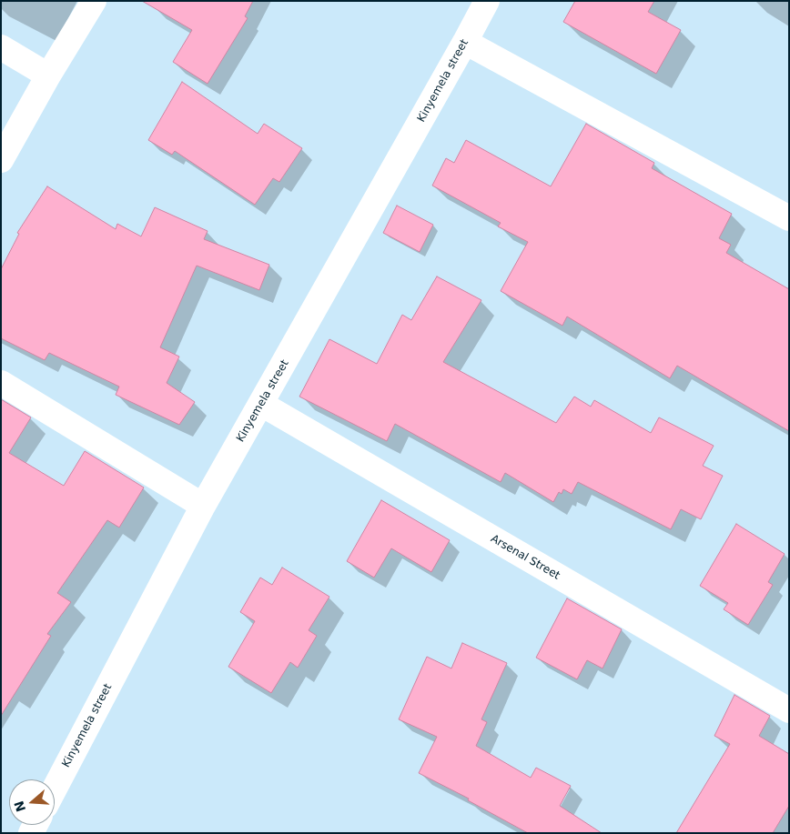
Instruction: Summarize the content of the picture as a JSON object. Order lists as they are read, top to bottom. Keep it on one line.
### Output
{"streets":{"street":["Kinyemela street","Arsenal Street"]},"crossings":[["Kinyemela street","Arsenal Street"]],"north":"left"}
